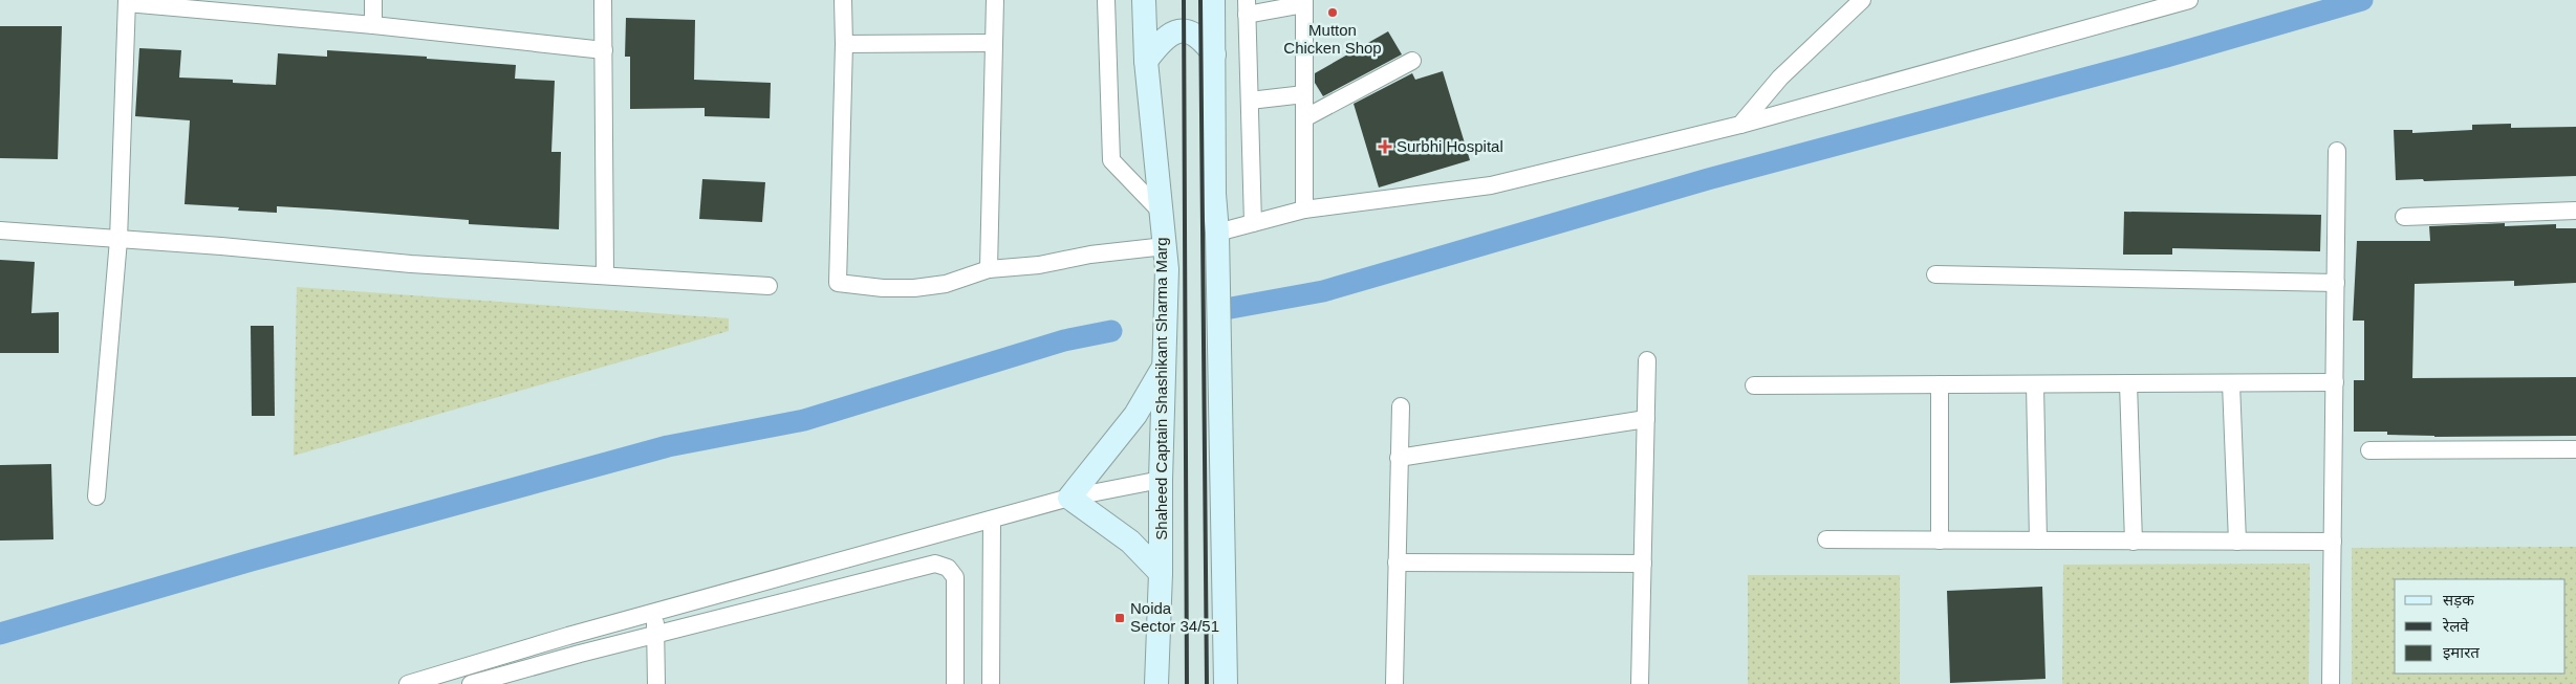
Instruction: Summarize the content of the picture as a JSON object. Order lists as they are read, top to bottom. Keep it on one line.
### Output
{"streets":{"main road":["Shaheed Captain Shashikant Sharma Marg"]},"places":{"other":["Mutton Chicken Shop"],"health":["Surbhi Hospital"],"transit":["Noida Sector 34/51"]},"legend":["सड़क","रेलवे","इमारत"]}
